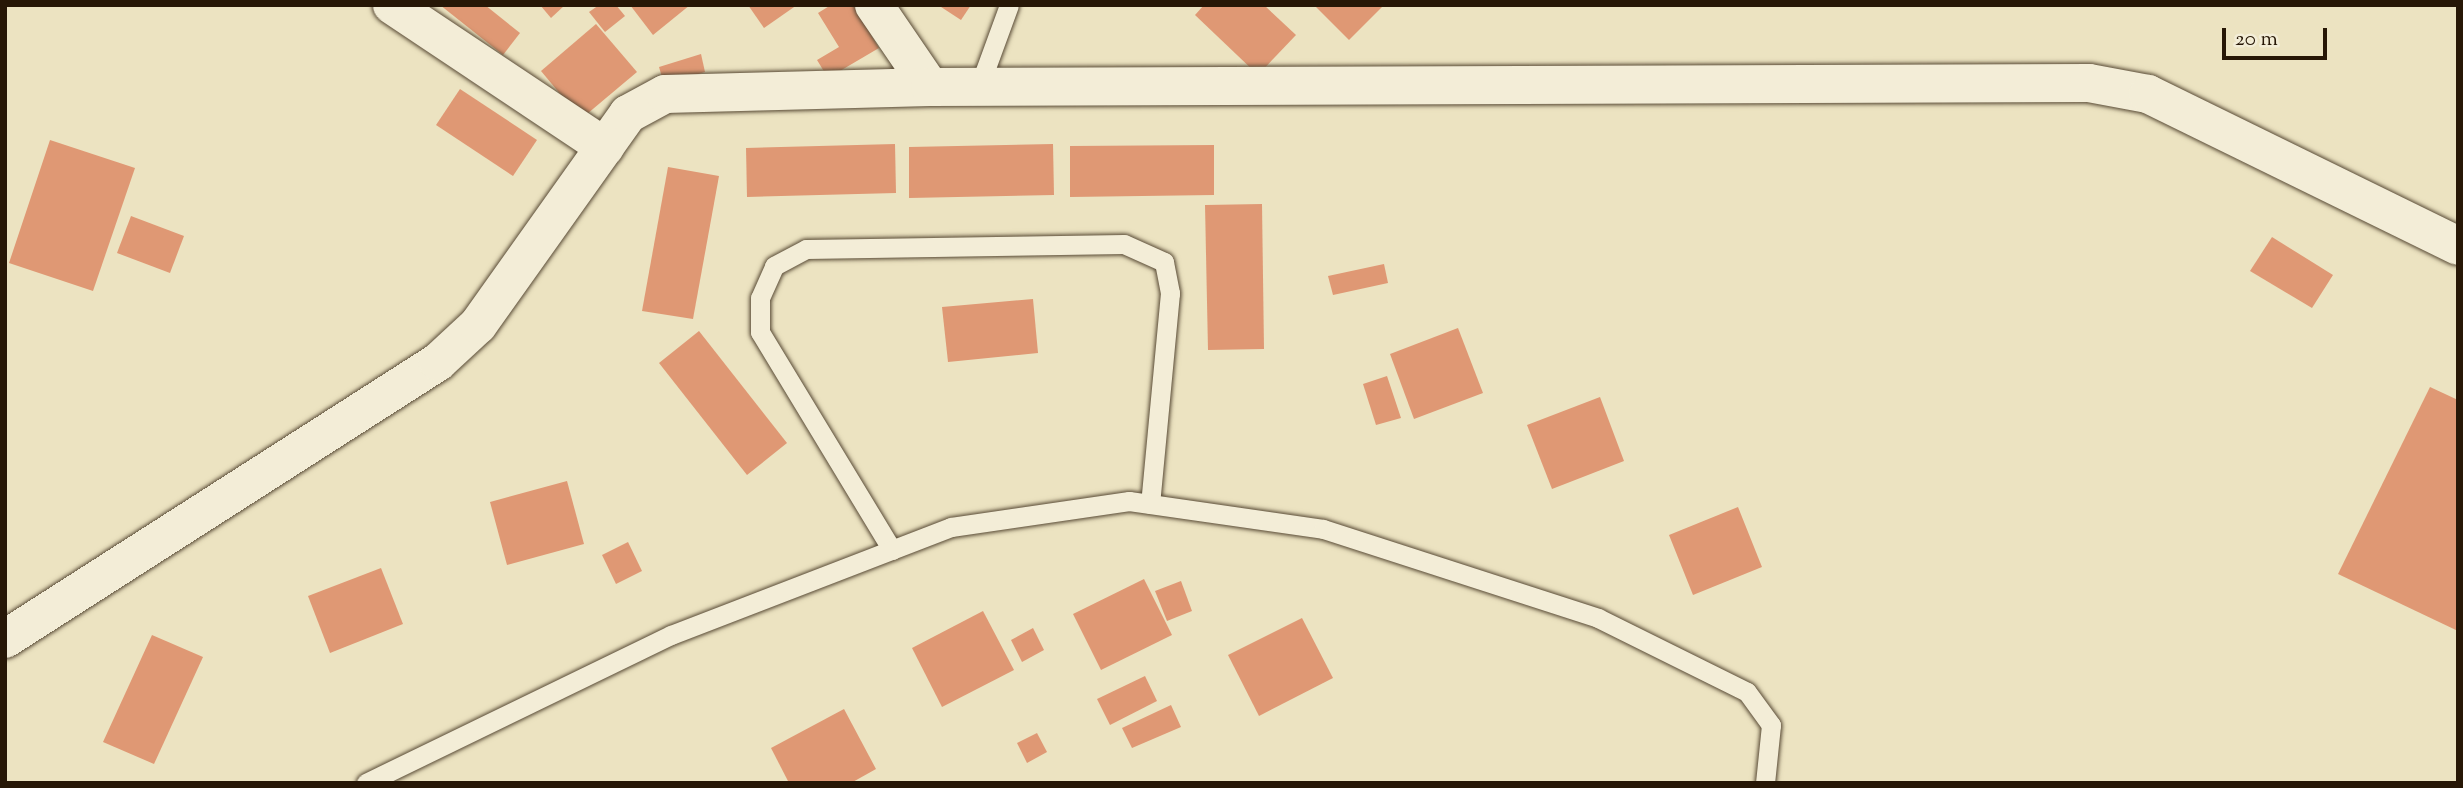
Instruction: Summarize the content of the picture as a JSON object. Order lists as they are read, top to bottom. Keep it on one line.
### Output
{"scale_bar":"20 m"}
